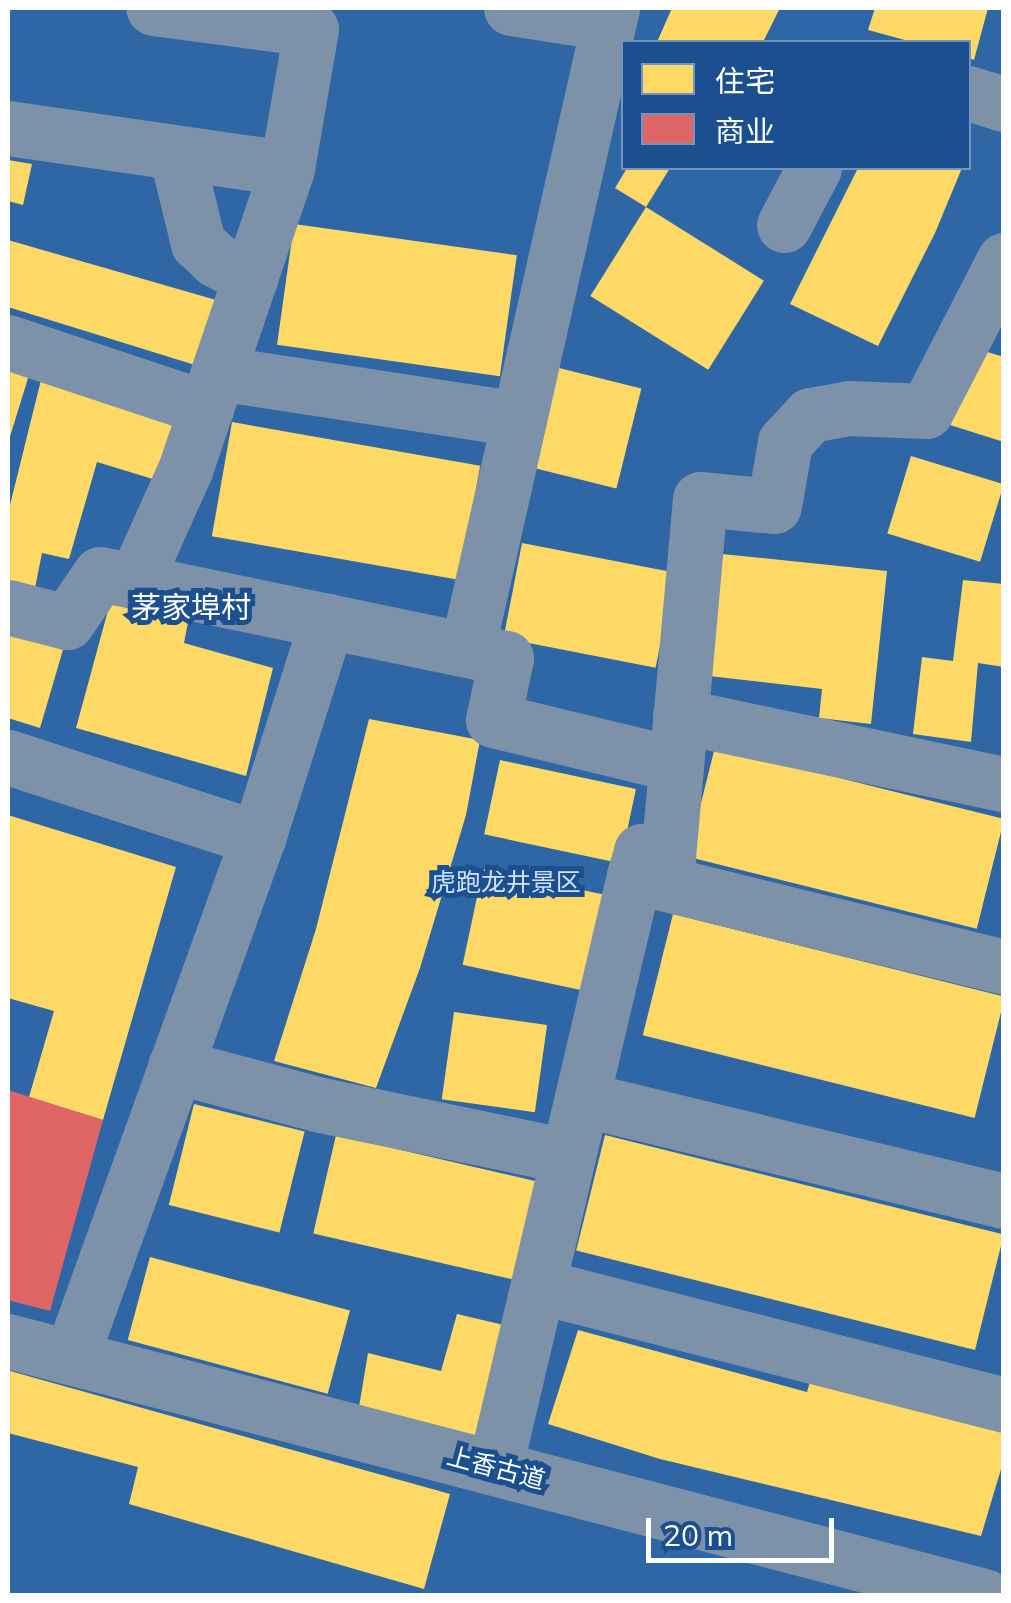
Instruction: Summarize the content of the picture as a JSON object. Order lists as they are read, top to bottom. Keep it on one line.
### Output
{"streets":{"street":["上香古道"]},"districts":["茅家埠村"],"parks":["虎跑龙井景区"],"legend":["住宅","商业"],"scale_bar":"20 m"}
